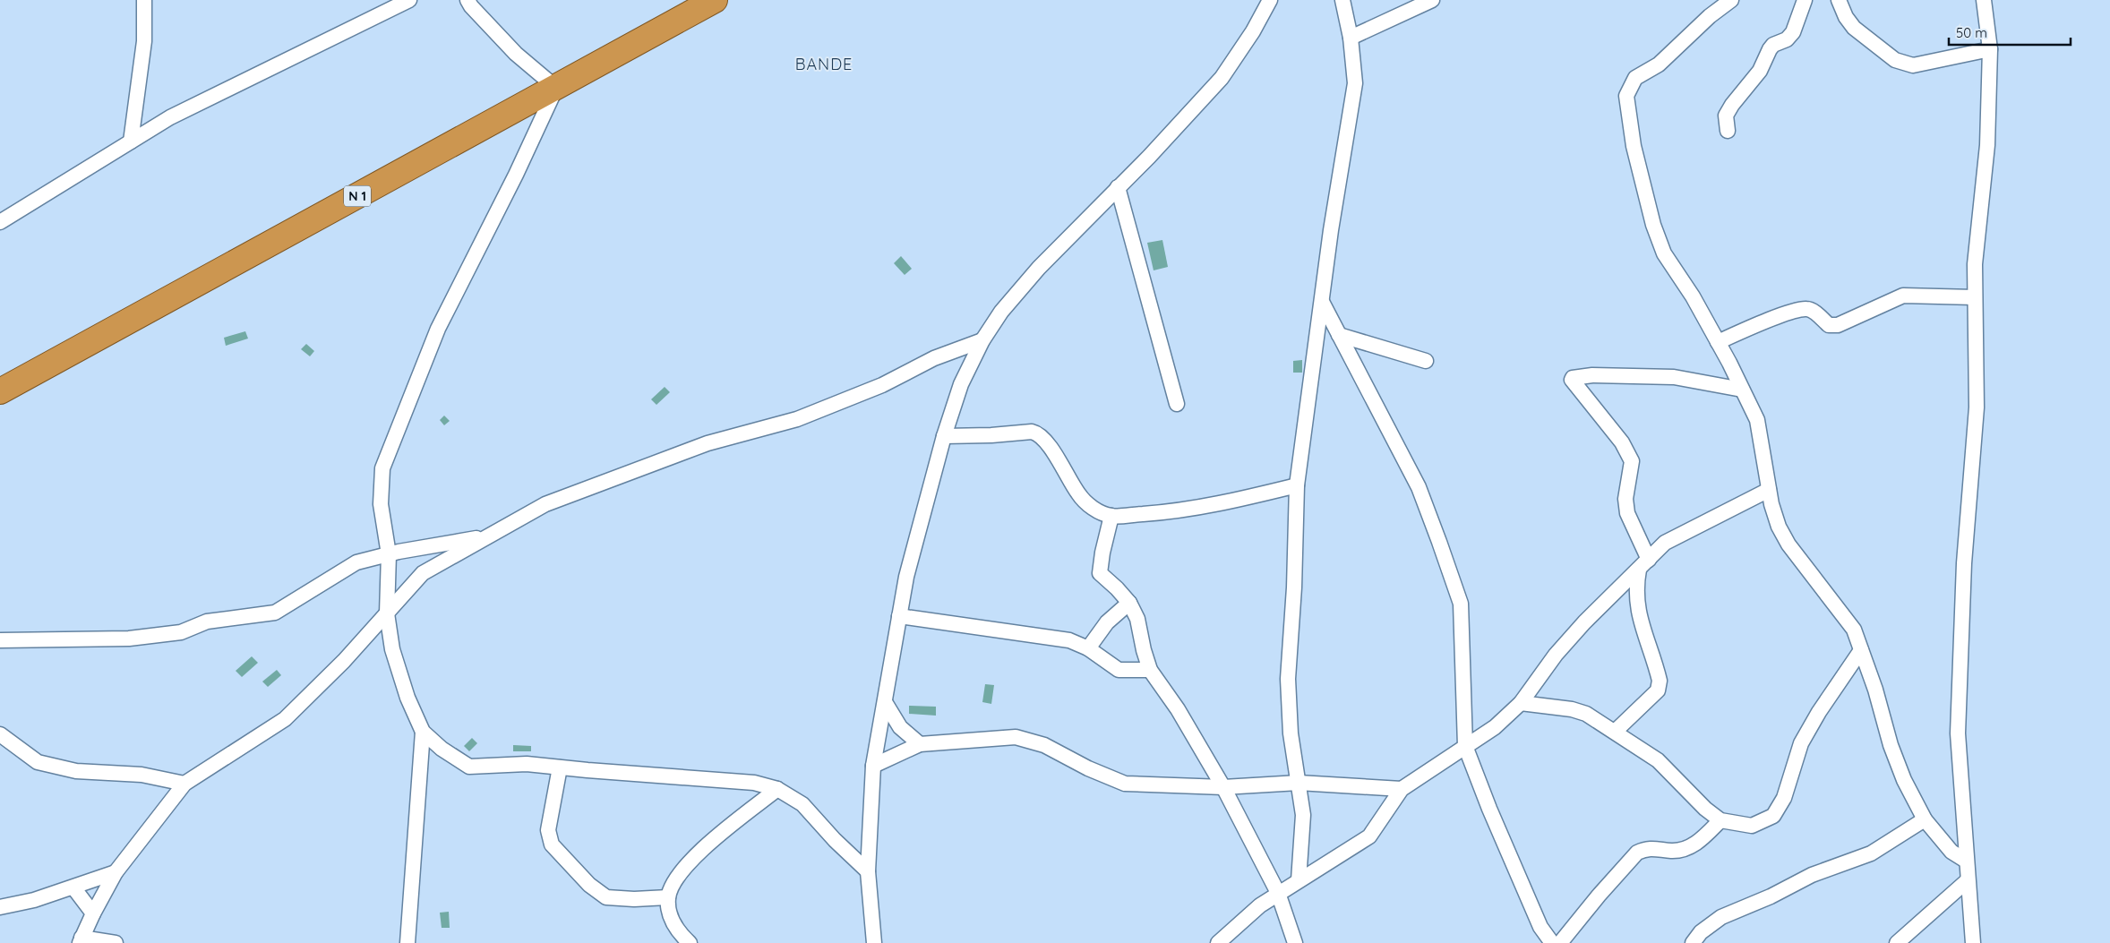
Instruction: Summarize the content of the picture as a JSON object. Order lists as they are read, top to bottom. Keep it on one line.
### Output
{"streets":{"highway":["N 1"]},"districts":["BANDE"],"scale_bar":"50 m"}
